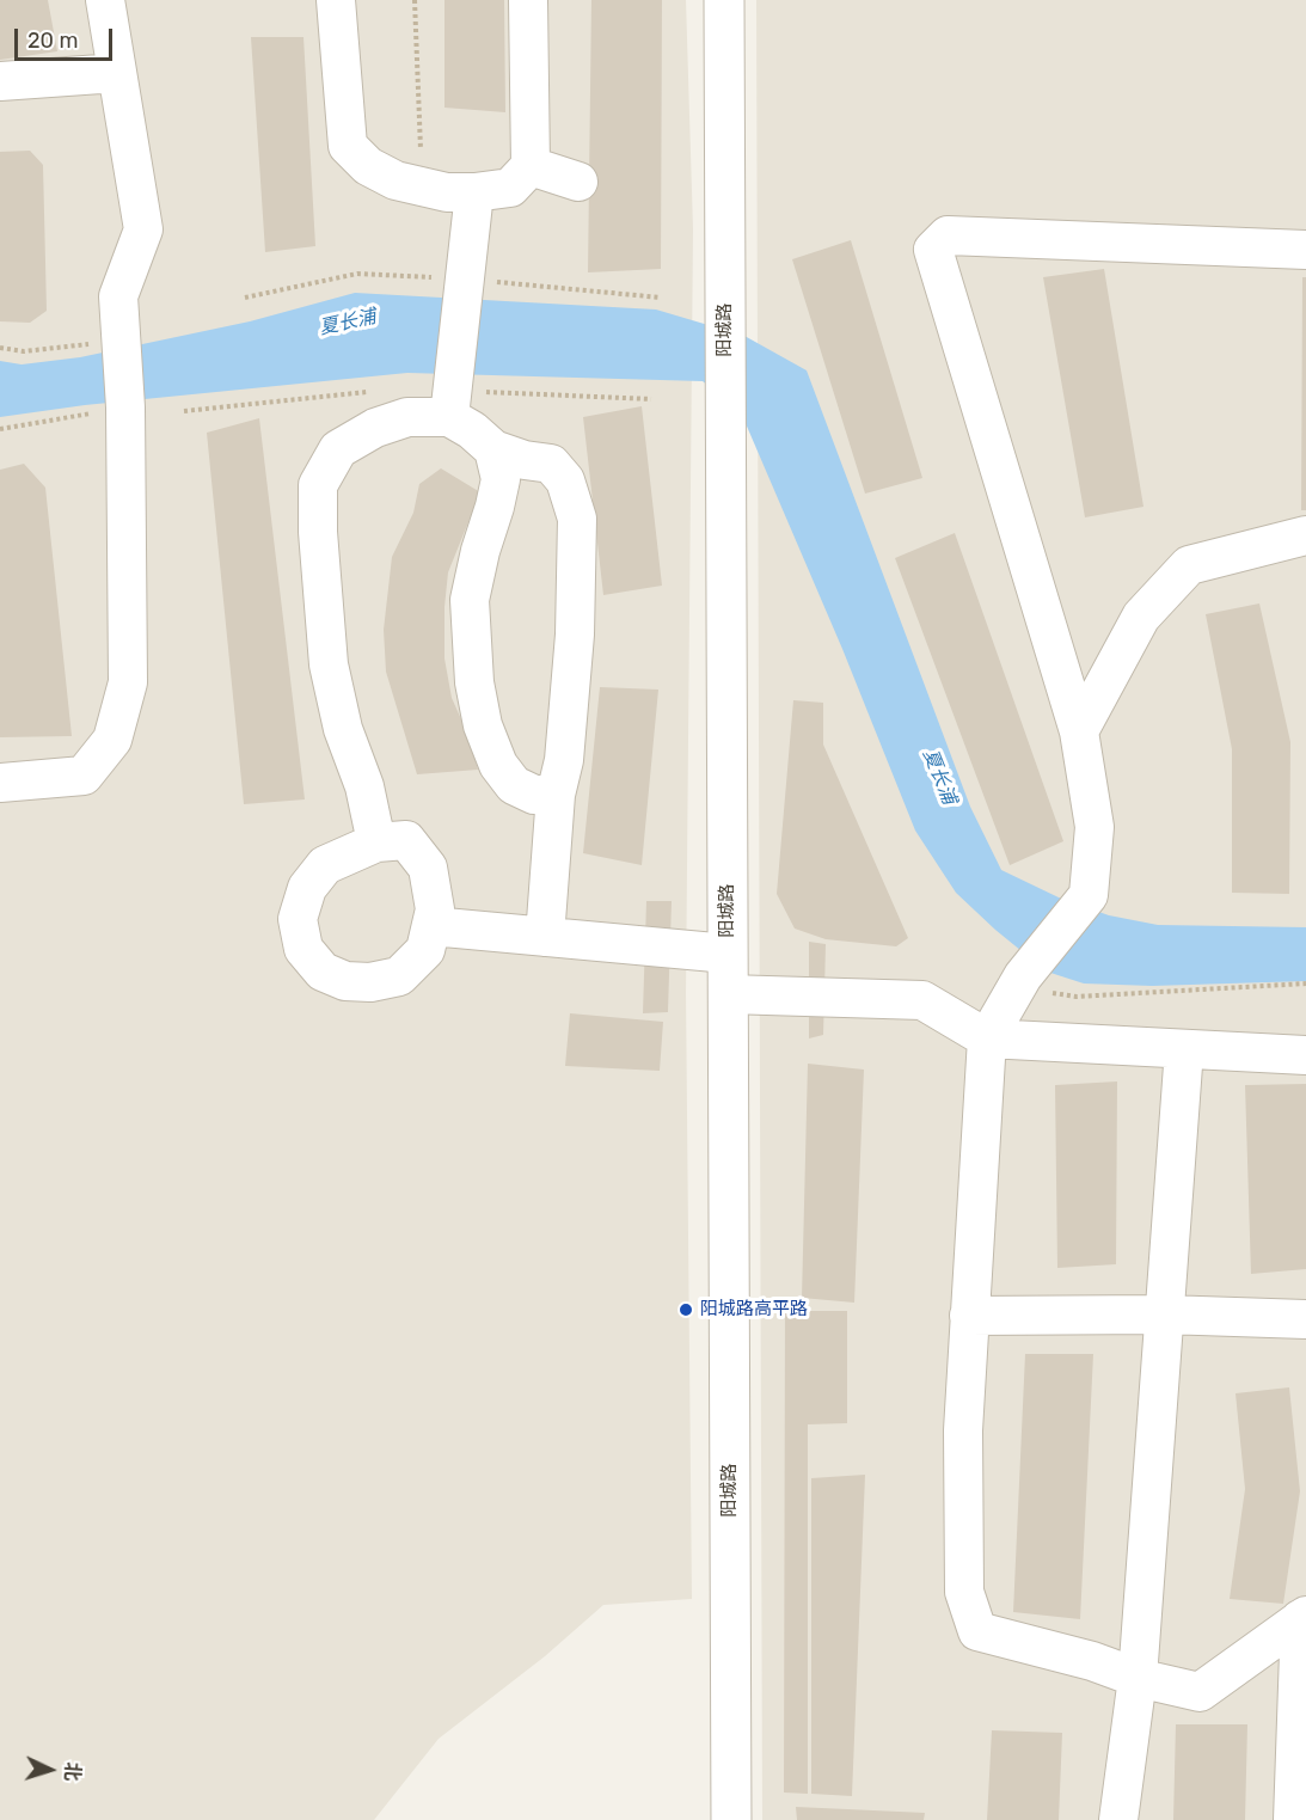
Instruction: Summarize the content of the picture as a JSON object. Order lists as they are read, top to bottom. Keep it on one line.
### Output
{"streets":{"street":["阳城路"]},"water":["夏长浦"],"places":["阳城路高平路"],"scale_bar":"20 m","north":"right"}
